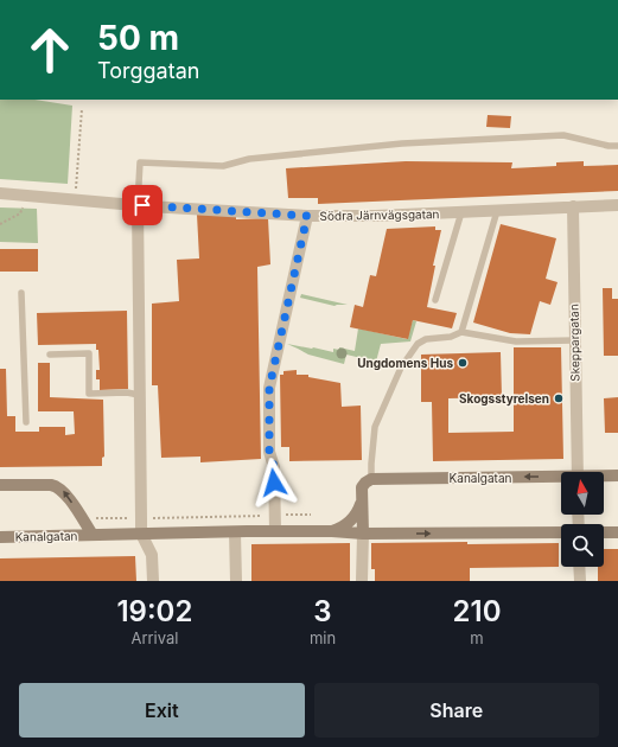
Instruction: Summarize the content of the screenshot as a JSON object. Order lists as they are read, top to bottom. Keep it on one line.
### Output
{"streets":{"main road":["Kanalgatan"],"street":["Södra Järnvägsgatan","Skeppargatan"]},"crossings":[["Södra Järnvägsgatan","Skeppargatan"]],"places":["Ungdomens Hus","Skogsstyrelsen"],"north":"top","page":{"turn":["50 m","Torggatan"],"eta":["19:02","Arrival","3","min","210","m"],"buttons":["Exit","Share"]}}
